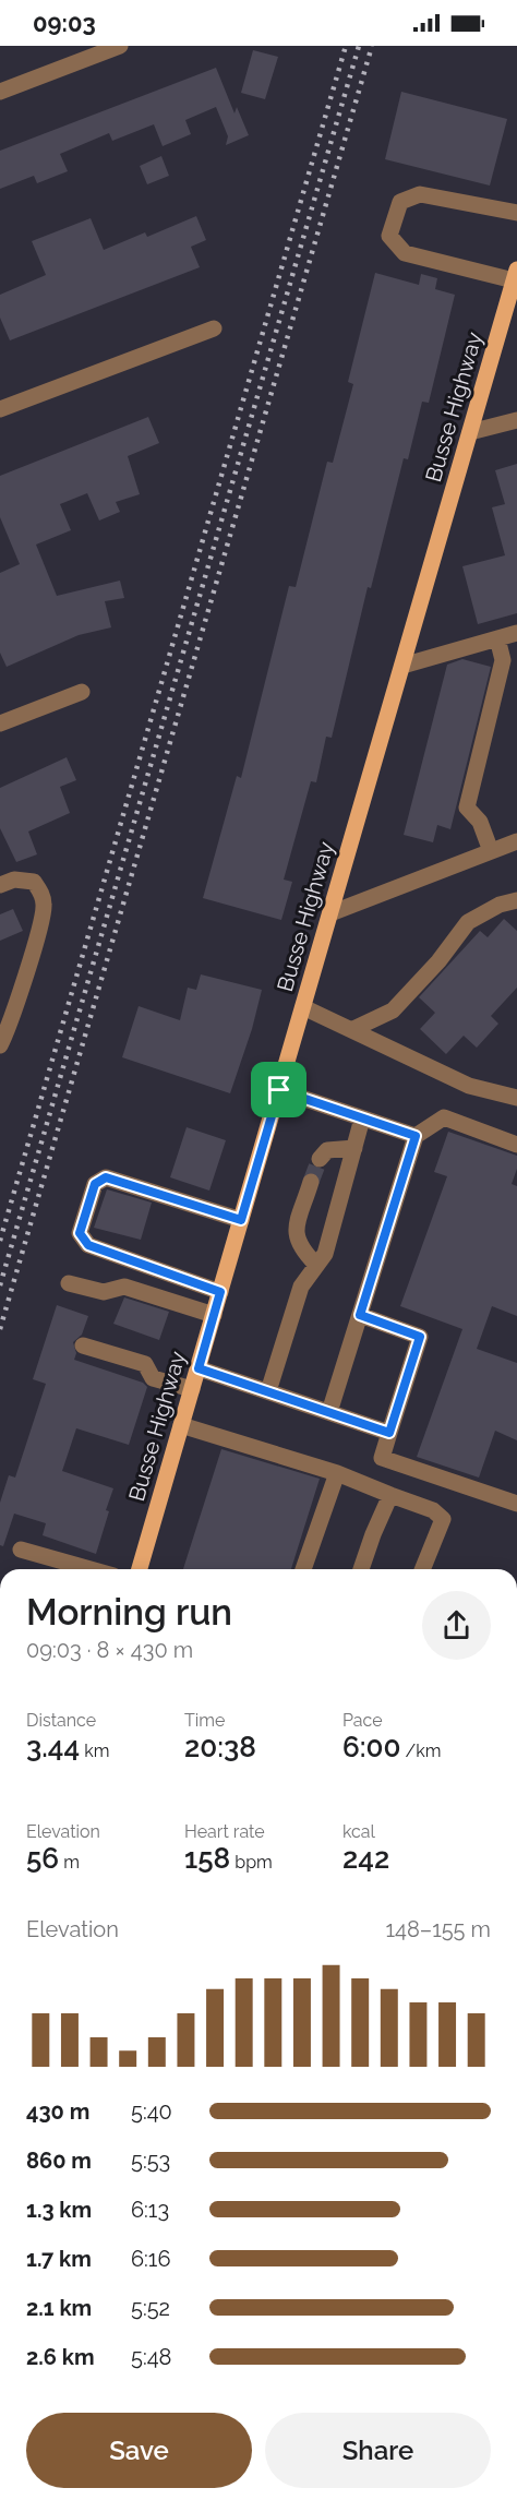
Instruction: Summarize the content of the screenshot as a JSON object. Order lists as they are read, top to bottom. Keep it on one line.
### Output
{"streets":{"main road":["Busse Highway"]},"page":{"status":"09:03","heading":["Morning run","09:03 · 8 × 430 m"],"stats":[["Distance","3.44 km"],["Time","20:38"],["Pace","6:00 /km"],["Elevation","56 m"],["Heart rate","158 bpm"],["kcal","242"]],"chart":["Elevation","148–155 m"],"list":[{"name":"430 m","note":"5:40"},{"name":"860 m","note":"5:53"},{"name":"1.3 km","note":"6:13"},{"name":"1.7 km","note":"6:16"},{"name":"2.1 km","note":"5:52"},{"name":"2.6 km","note":"5:48"}],"buttons":["Save","Share"]}}
